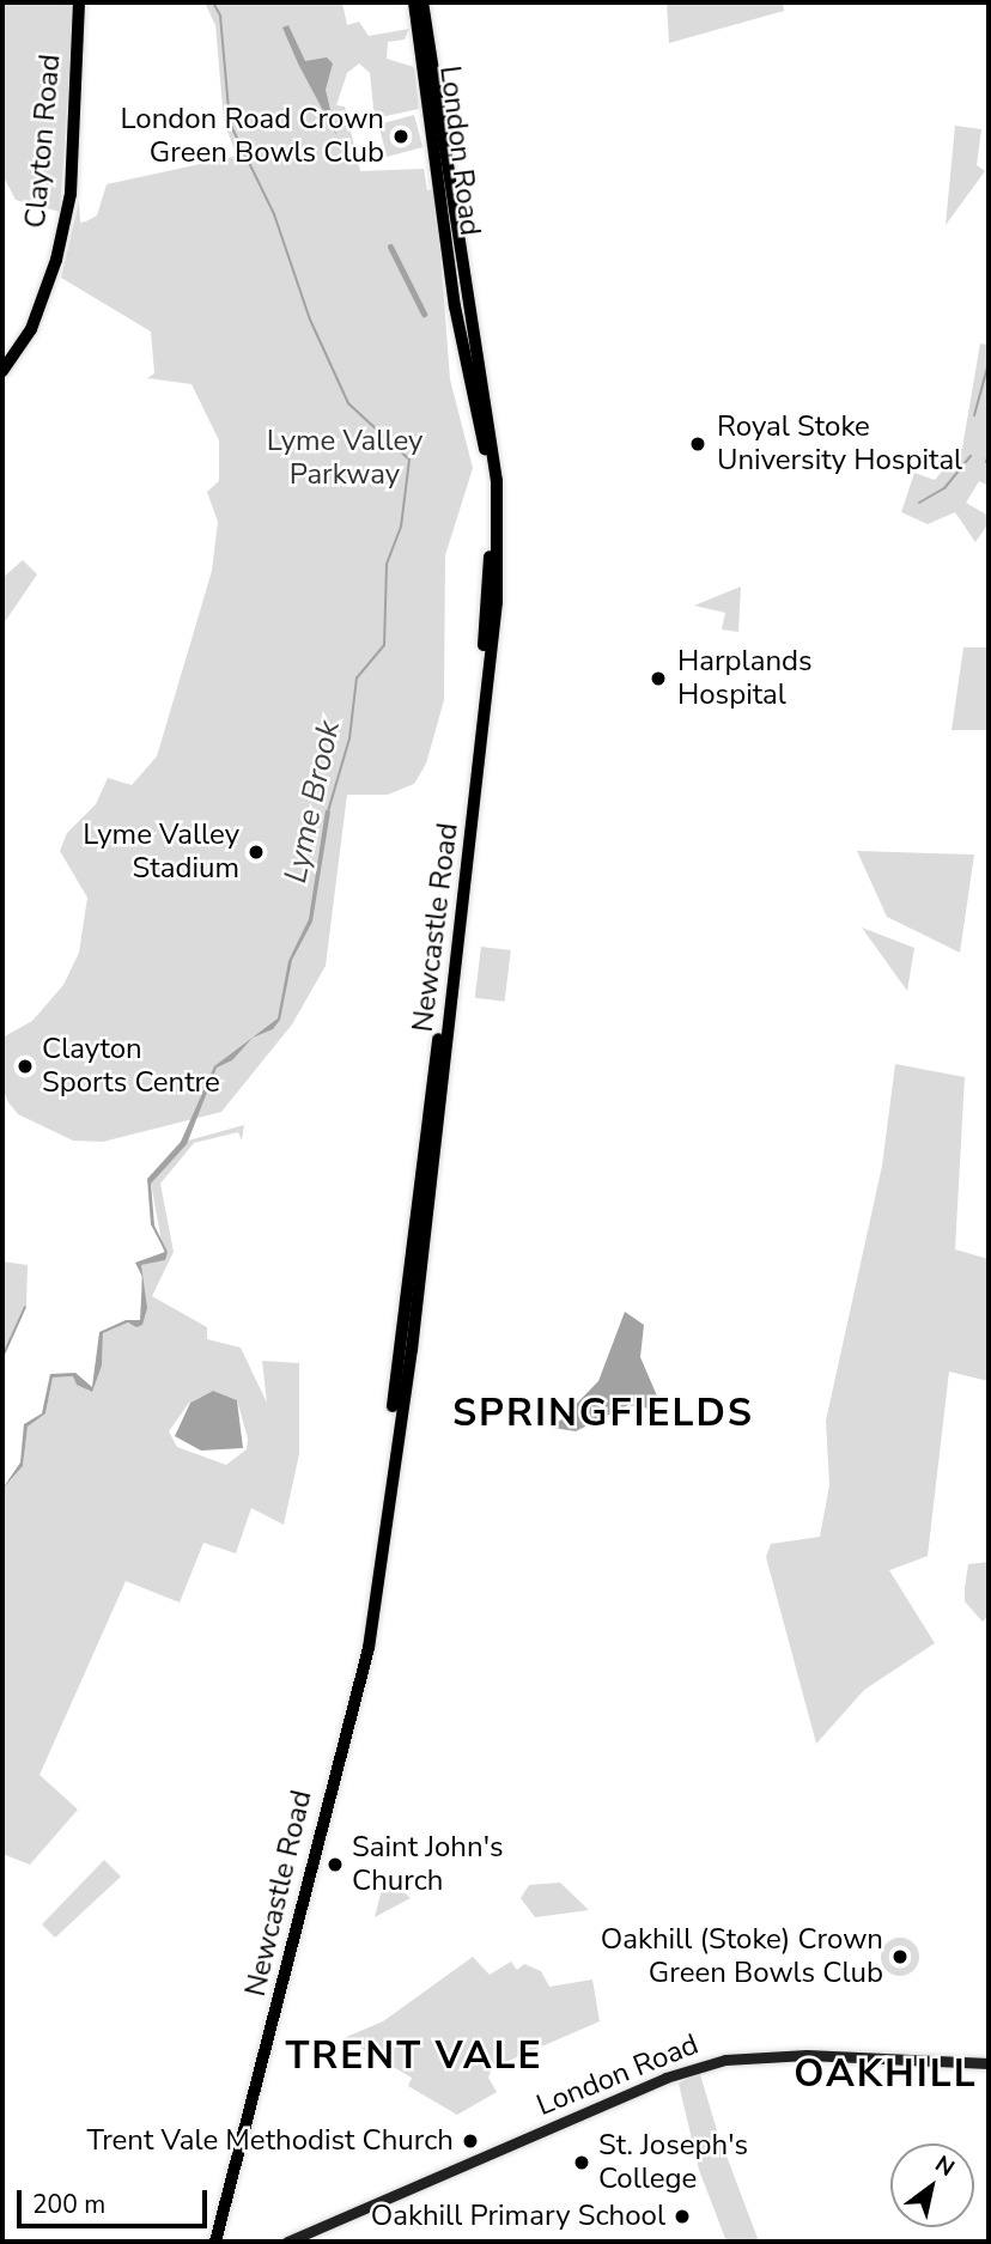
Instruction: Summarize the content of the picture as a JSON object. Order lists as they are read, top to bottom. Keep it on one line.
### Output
{"streets":{"highway":["London Road","Newcastle Road"],"main road":["Clayton Road"]},"crossings":[["London Road","Newcastle Road"]],"districts":["SPRINGFIELDS","TRENT VALE","OAKHILL"],"water":["Lyme Brook"],"parks":["Lyme Valley Parkway"],"places":["London Road Crown Green Bowls Club","Royal Stoke University Hospital","Harplands Hospital","Lyme Valley Stadium","Clayton Sports Centre","Saint John's Church","Oakhill (Stoke) Crown Green Bowls Club","Trent Vale Methodist Church","St. Joseph's College","Oakhill Primary School"],"scale_bar":"200 m","north":"top right"}
